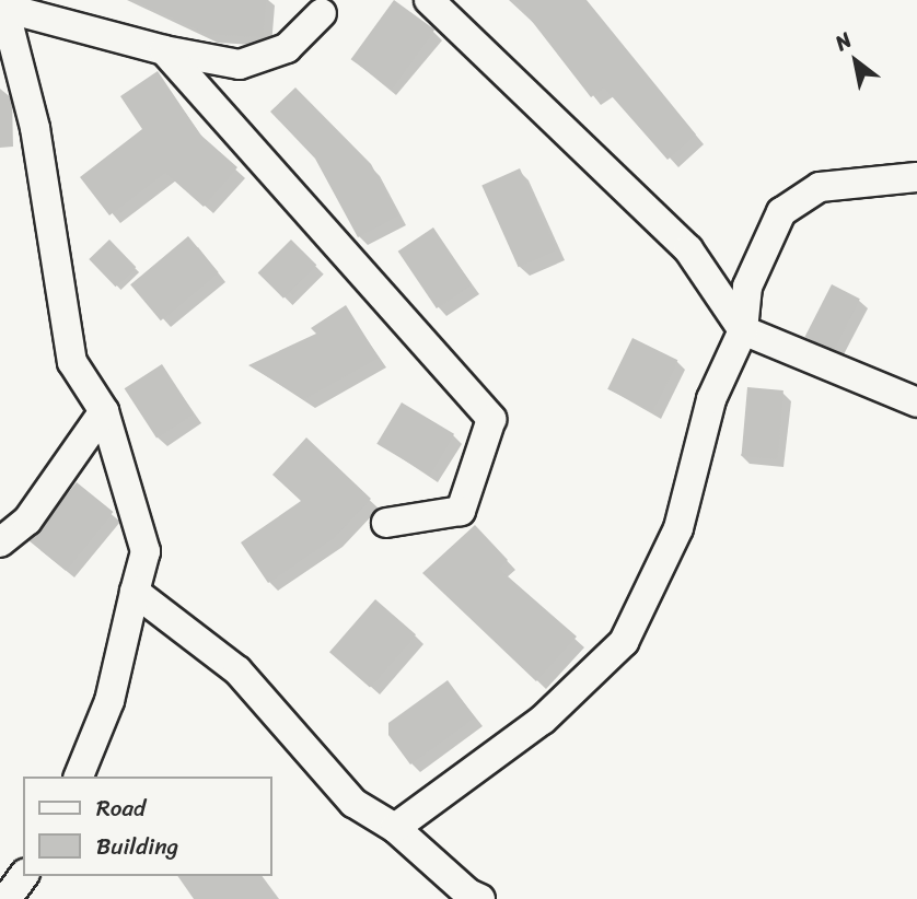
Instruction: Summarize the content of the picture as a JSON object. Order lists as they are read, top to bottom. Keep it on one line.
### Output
{"legend":["Road","Building"],"north":"top left"}
